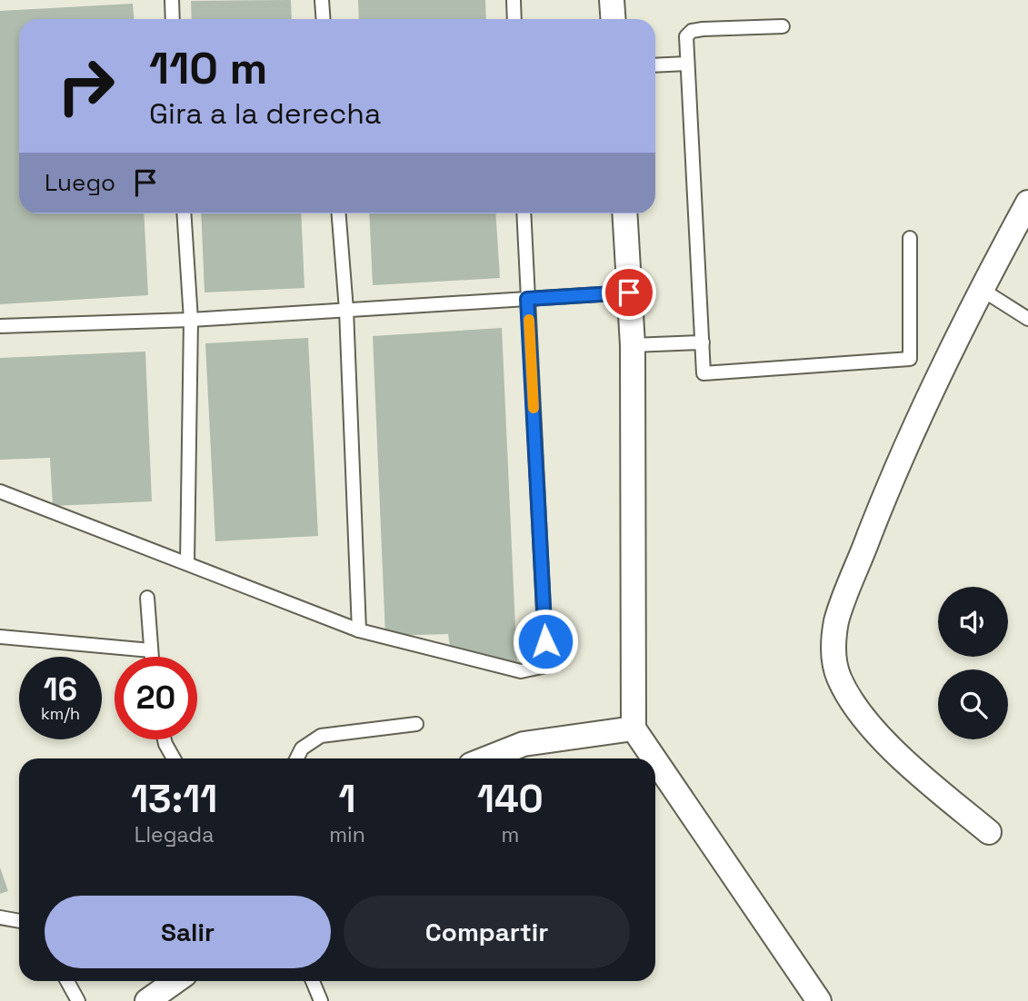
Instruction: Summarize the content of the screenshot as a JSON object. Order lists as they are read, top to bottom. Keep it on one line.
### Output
{"page":{"turn":["110 m","Gira a la derecha"],"then":"Luego","speed":"16 km/h","limit":"20","eta":["13:11","Llegada","1","min","140","m"],"buttons":["Salir","Compartir"]}}
